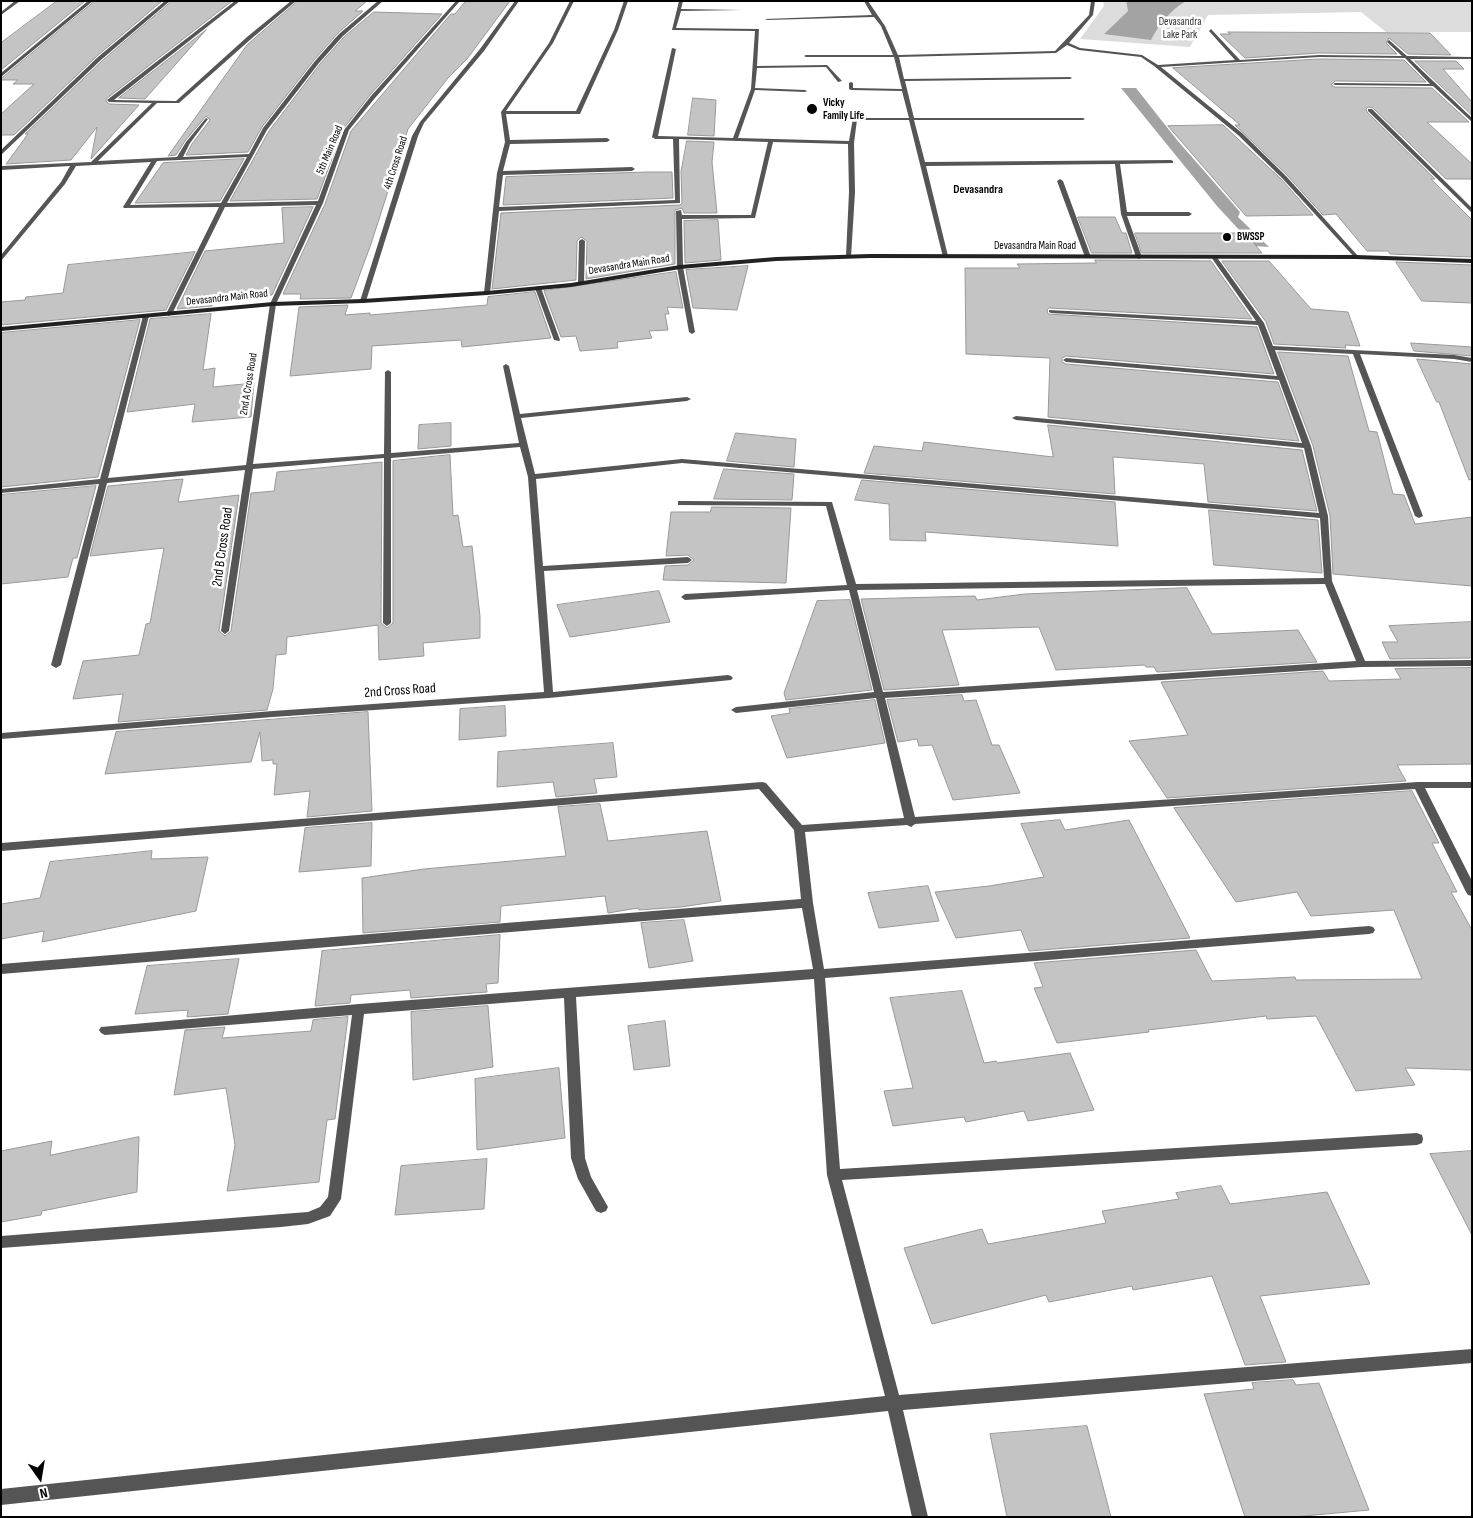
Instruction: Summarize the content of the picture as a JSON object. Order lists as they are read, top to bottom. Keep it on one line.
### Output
{"streets":{"main road":["Devasandra Main Road"],"street":["5th Main Road","4th Cross Road","2nd A Cross Road","2nd B Cross Road","2nd Cross Road"]},"crossings":[["5th Main Road","Devasandra Main Road"],["5th Main Road","2nd A Cross Road"],["4th Cross Road","Devasandra Main Road"],["Devasandra Main Road","2nd A Cross Road"],["2nd A Cross Road","2nd B Cross Road"]],"districts":["Devasandra"],"parks":["Devasandra Lake Park"],"places":["Vicky Family Life","BWSSP"],"north":"bottom"}
